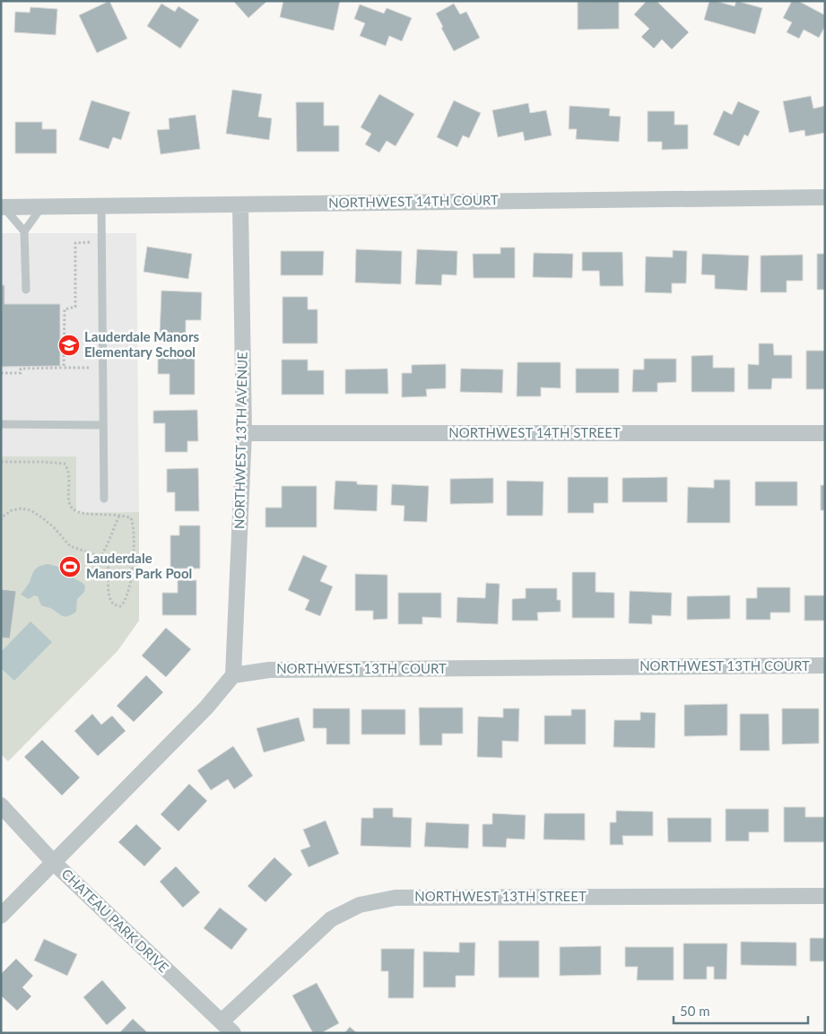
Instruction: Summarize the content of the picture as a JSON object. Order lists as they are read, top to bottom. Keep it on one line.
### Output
{"streets":{"street":["NORTHWEST 14TH COURT","NORTHWEST 14TH STREET","NORTHWEST 13TH AVENUE","NORTHWEST 13TH COURT","NORTHWEST 13TH STREET","CHATEAU PARK DRIVE"]},"crossings":[["NORTHWEST 14TH COURT","NORTHWEST 13TH AVENUE"],["NORTHWEST 14TH STREET","NORTHWEST 13TH AVENUE"],["NORTHWEST 13TH AVENUE","NORTHWEST 13TH COURT"],["NORTHWEST 13TH STREET","CHATEAU PARK DRIVE"]],"places":{"school or university":["Lauderdale Manors Elementary School"],"sports":["Lauderdale Manors Park Pool"]},"scale_bar":"50 m"}
